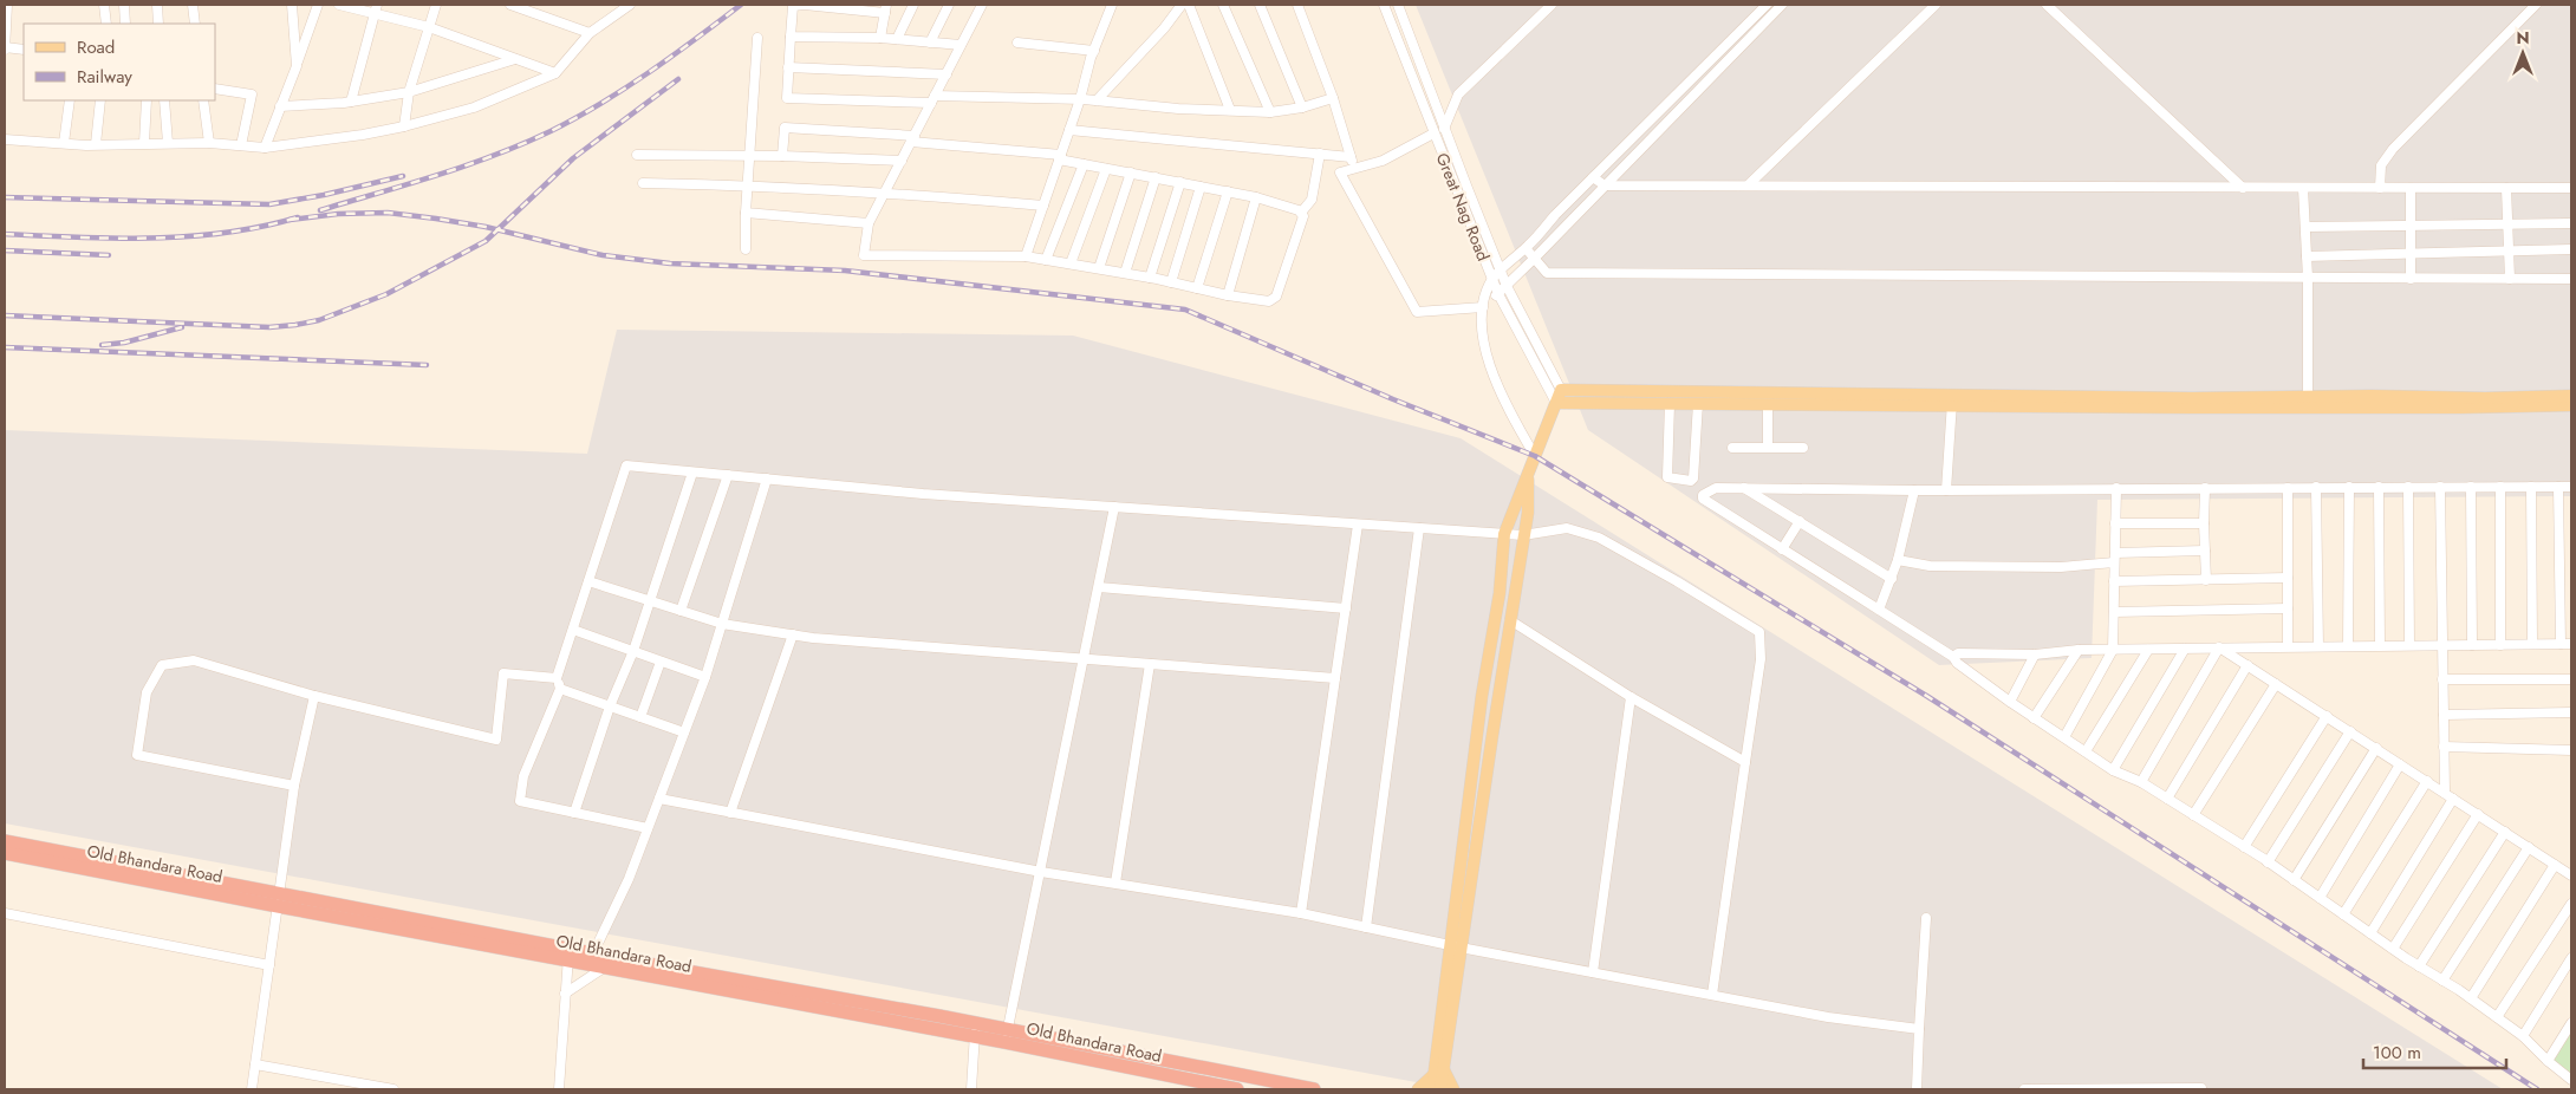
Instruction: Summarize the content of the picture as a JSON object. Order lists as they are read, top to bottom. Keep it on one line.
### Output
{"streets":{"highway":["Old Bhandara Road"],"street":["Great Nag Road"]},"legend":["Road","Railway"],"scale_bar":"100 m","north":"top"}
